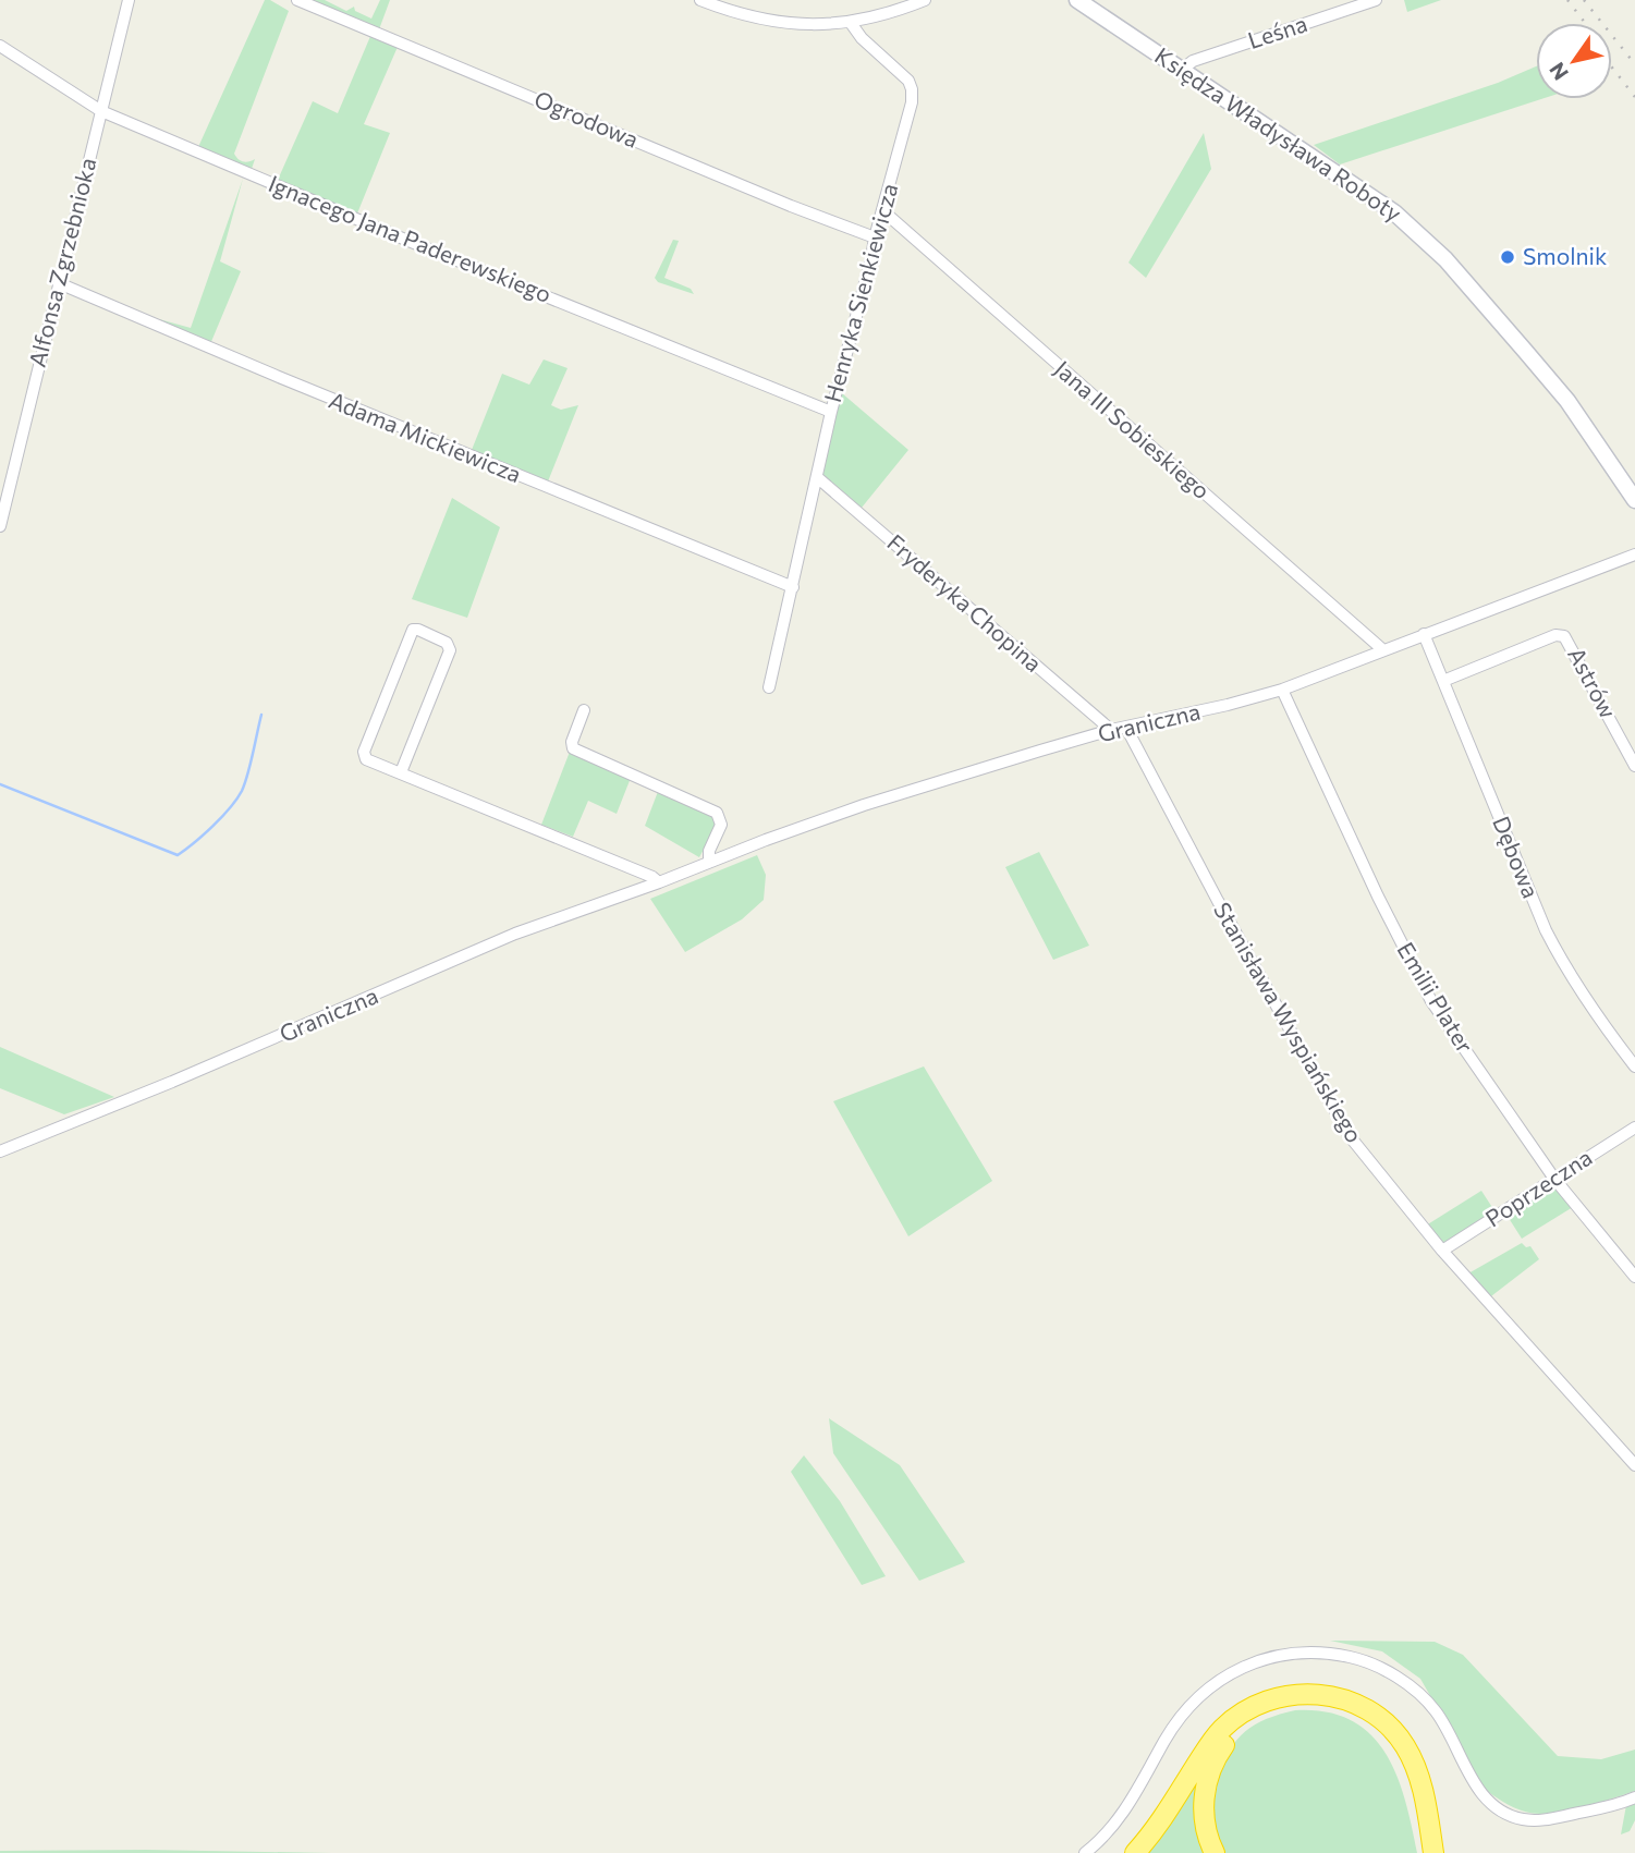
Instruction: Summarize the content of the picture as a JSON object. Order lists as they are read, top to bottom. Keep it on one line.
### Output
{"streets":{"main road":["Księdza Władysława Roboty"],"street":["Leśna","Ogrodowa","Ignacego Jana Paderewskiego","Alfonsa Zgrzebnioka","Henryka Sienkiewicza","Jana III Sobieskiego","Adama Mickiewicza","Fryderyka Chopina","Astrów","Graniczna","Dębowa","Emilii Plater","Stanisława Wyspiańskiego","Poprzeczna"]},"crossings":[["Leśna","Księdza Władysława Roboty"],["Ogrodowa","Henryka Sienkiewicza"],["Ignacego Jana Paderewskiego","Alfonsa Zgrzebnioka"],["Ignacego Jana Paderewskiego","Henryka Sienkiewicza"],["Alfonsa Zgrzebnioka","Adama Mickiewicza"],["Henryka Sienkiewicza","Jana III Sobieskiego"],["Henryka Sienkiewicza","Adama Mickiewicza"],["Henryka Sienkiewicza","Fryderyka Chopina"],["Jana III Sobieskiego","Graniczna"],["Fryderyka Chopina","Graniczna"],["Astrów","Dębowa"],["Graniczna","Dębowa"],["Graniczna","Emilii Plater"],["Graniczna","Stanisława Wyspiańskiego"],["Emilii Plater","Poprzeczna"],["Stanisława Wyspiańskiego","Poprzeczna"]],"places":["Smolnik"],"north":"bottom left"}
